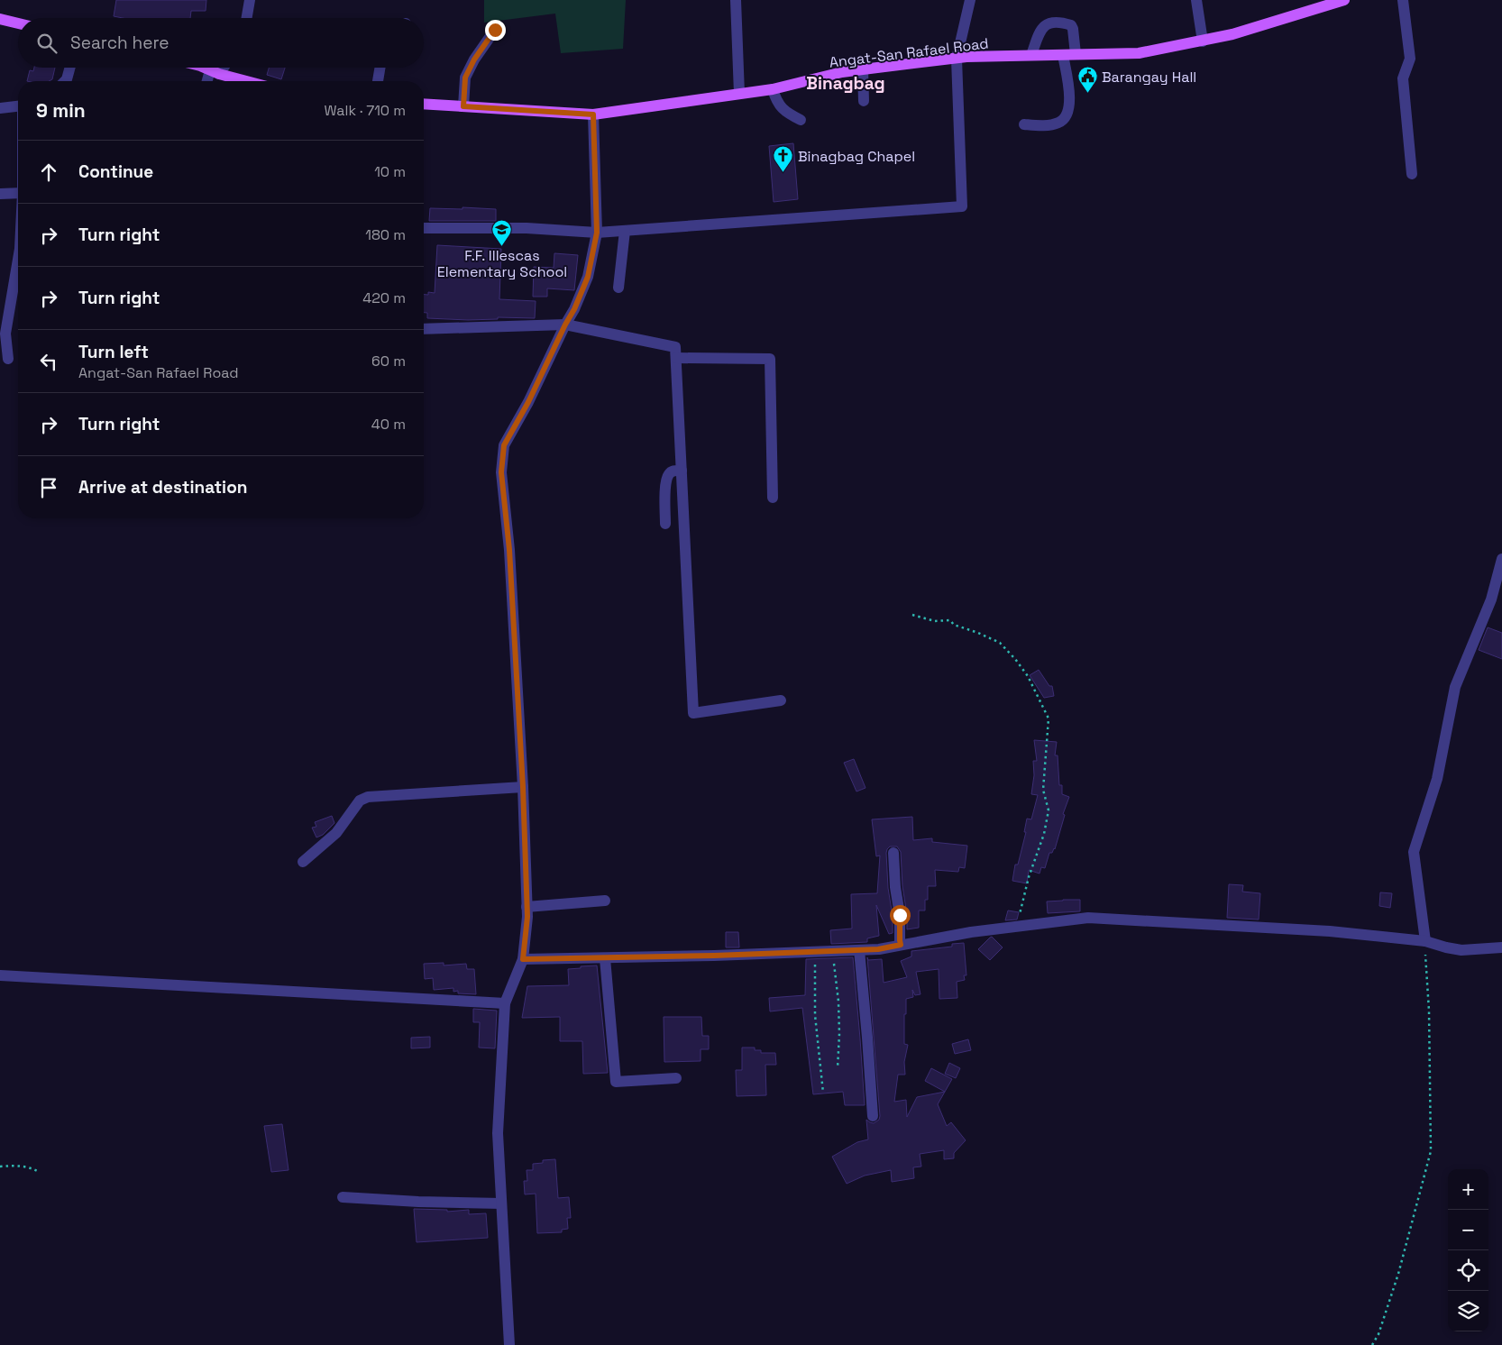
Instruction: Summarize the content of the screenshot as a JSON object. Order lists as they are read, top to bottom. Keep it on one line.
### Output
{"streets":{"main road":["Angat-San Rafael Road"]},"districts":["Binagbag"],"places":{"public building":["Barangay Hall"],"church":["Binagbag Chapel"],"school or university":["F.F. Illescas Elementary School"]},"page":{"search":"Search here","heading":["9 min","Walk · 710 m"],"list":[["Continue","10 m"],["Turn right","180 m"],["Turn right","420 m"],["Turn left","Angat-San Rafael Road","60 m"],["Turn right","40 m"],"Arrive at destination"],"map_buttons":["+","−"]}}
